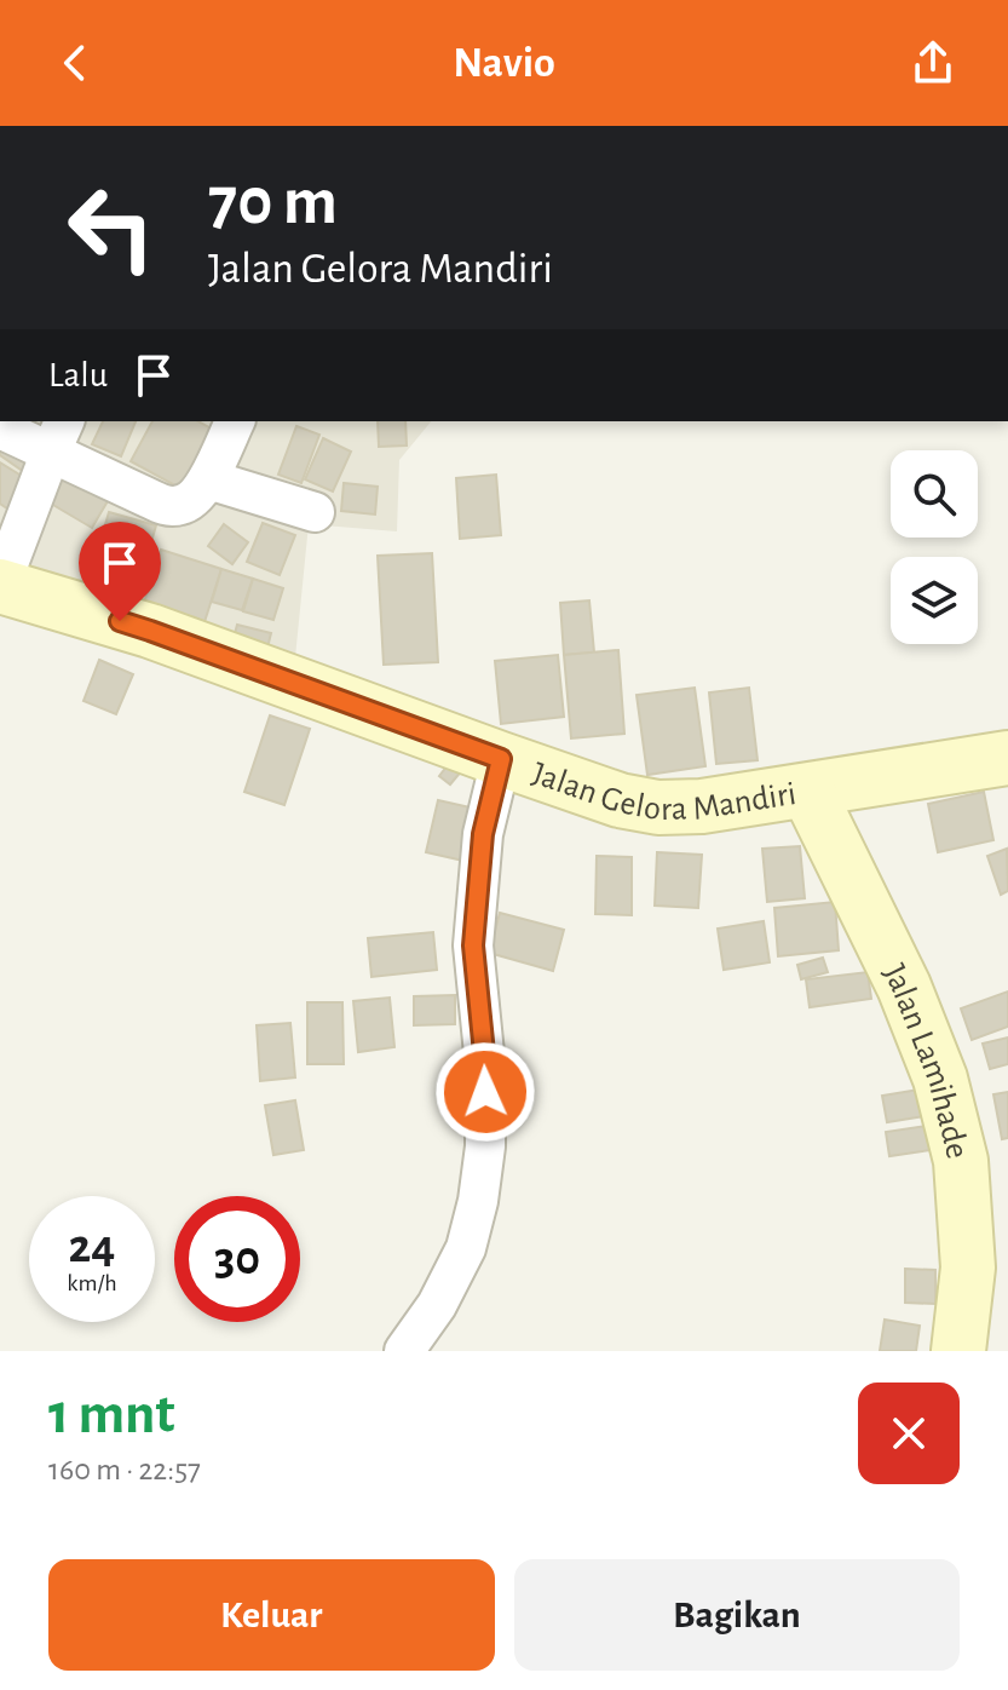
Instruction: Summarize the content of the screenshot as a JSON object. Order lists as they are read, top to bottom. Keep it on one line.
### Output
{"streets":{"street":["Jalan Gelora Mandiri","Jalan Lamihade"]},"crossings":[["Jalan Gelora Mandiri","Jalan Lamihade"]],"page":{"header":"Navio","turn":["70 m","Jalan Gelora Mandiri"],"then":"Lalu","speed":"24 km/h","limit":"30","heading":["1 mnt","160 m · 22:57"],"buttons":["Keluar","Bagikan"]}}
